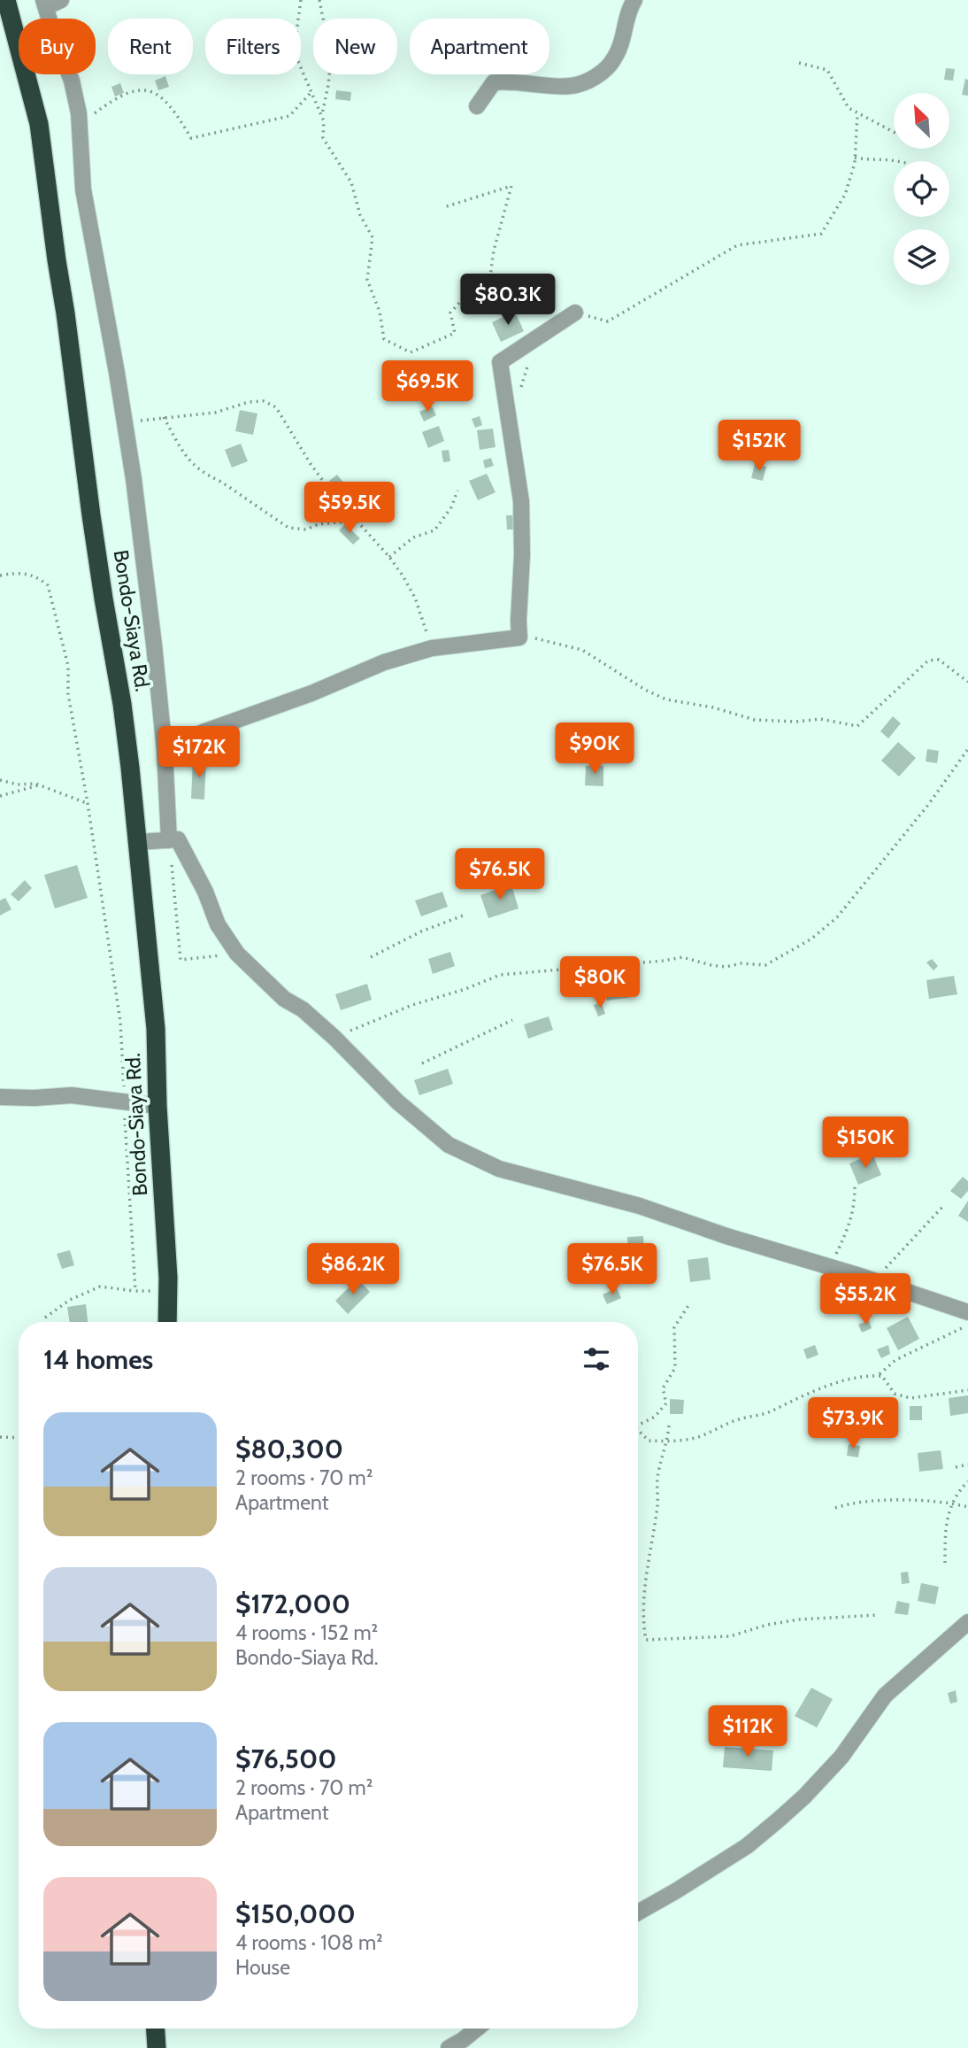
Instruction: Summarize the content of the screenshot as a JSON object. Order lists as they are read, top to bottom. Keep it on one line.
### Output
{"streets":{"highway":["Bondo-Siaya Rd."]},"north":"top left","page":{"chip":["Buy","Rent","Filters","New","Apartment"],"price":["$80.3K","$69.5K","$152K","$59.5K","$90K","$172K","$76.5K","$80K","$150K","$86.2K","$76.5K","$55.2K","$73.9K","$112K"],"heading":"14 homes","list":[{"name":"$80,300","note":"2 rooms · 70 m² · Apartment"},{"name":"$172,000","note":"4 rooms · 152 m² · Bondo-Siaya Rd."},{"name":"$76,500","note":"2 rooms · 70 m² · Apartment"},{"name":"$150,000","note":"4 rooms · 108 m² · House"}]}}
